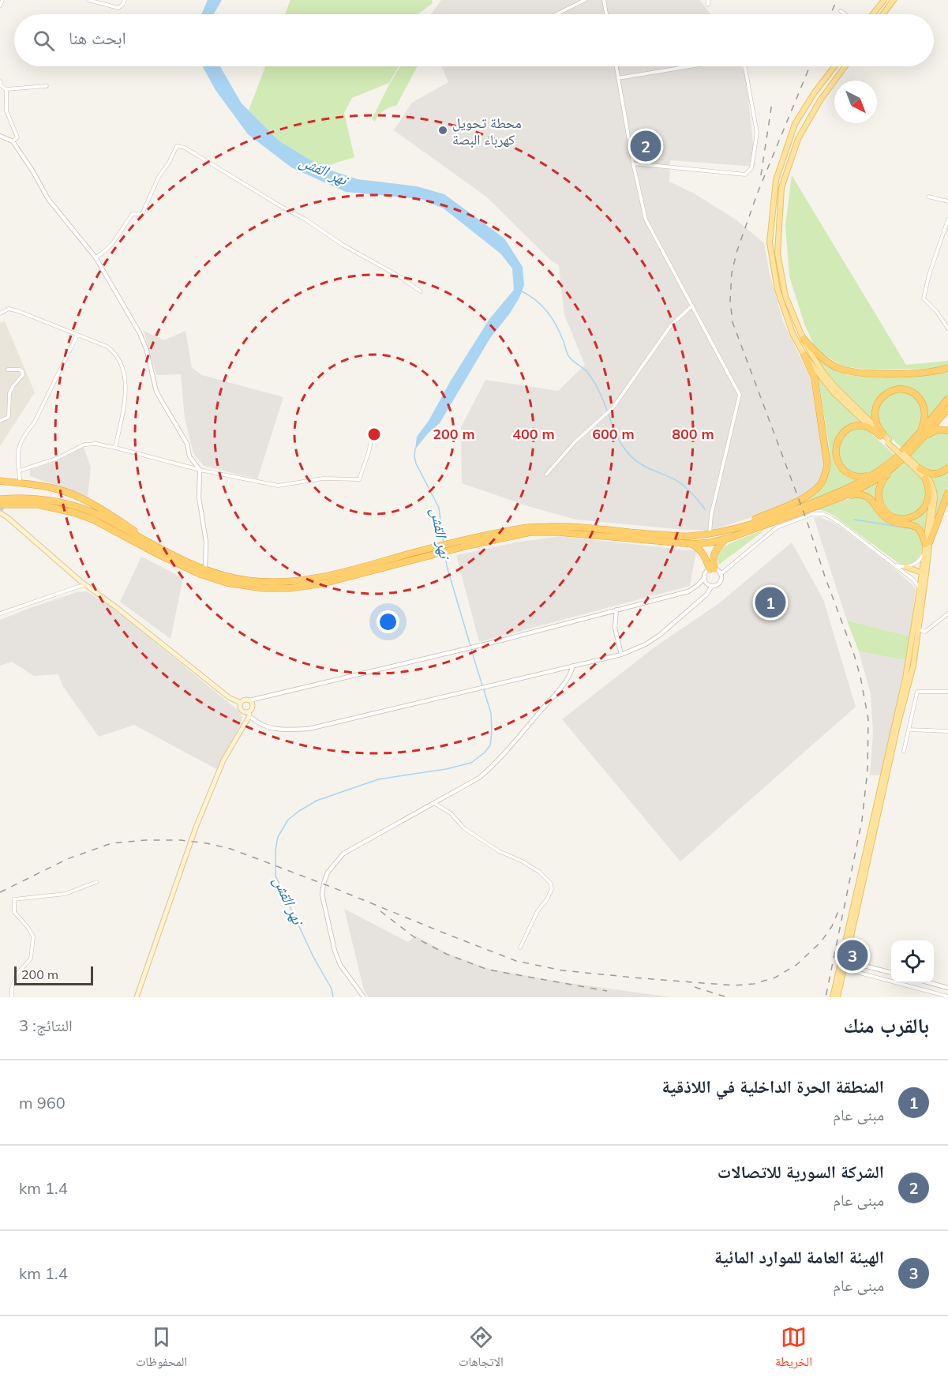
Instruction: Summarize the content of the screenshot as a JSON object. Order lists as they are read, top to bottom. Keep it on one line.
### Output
{"water":["نهر القش"],"places":["محطة تحويل كهرباء البصة"],"scale_bar":"200 m","north":"bottom right","page":{"search":"ابحث هنا","pins":["2","1","3"],"scale":"200 m","heading":["بالقرب منك","النتائج: 3"],"list":[{"mark":"1","name":"المنطقة الحرة الداخلية في اللاذقية","note":"مبنى عام","value":"960 m"},{"mark":"2","name":"الشركة السورية للاتصالات","note":"مبنى عام","value":"1.4 km"},{"mark":"3","name":"الهيئة العامة للموارد المائية","note":"مبنى عام","value":"1.4 km"}],"nav":["الخريطة","الاتجاهات","المحفوظات"]},"rings":["200 m","400 m","600 m","800 m"]}
